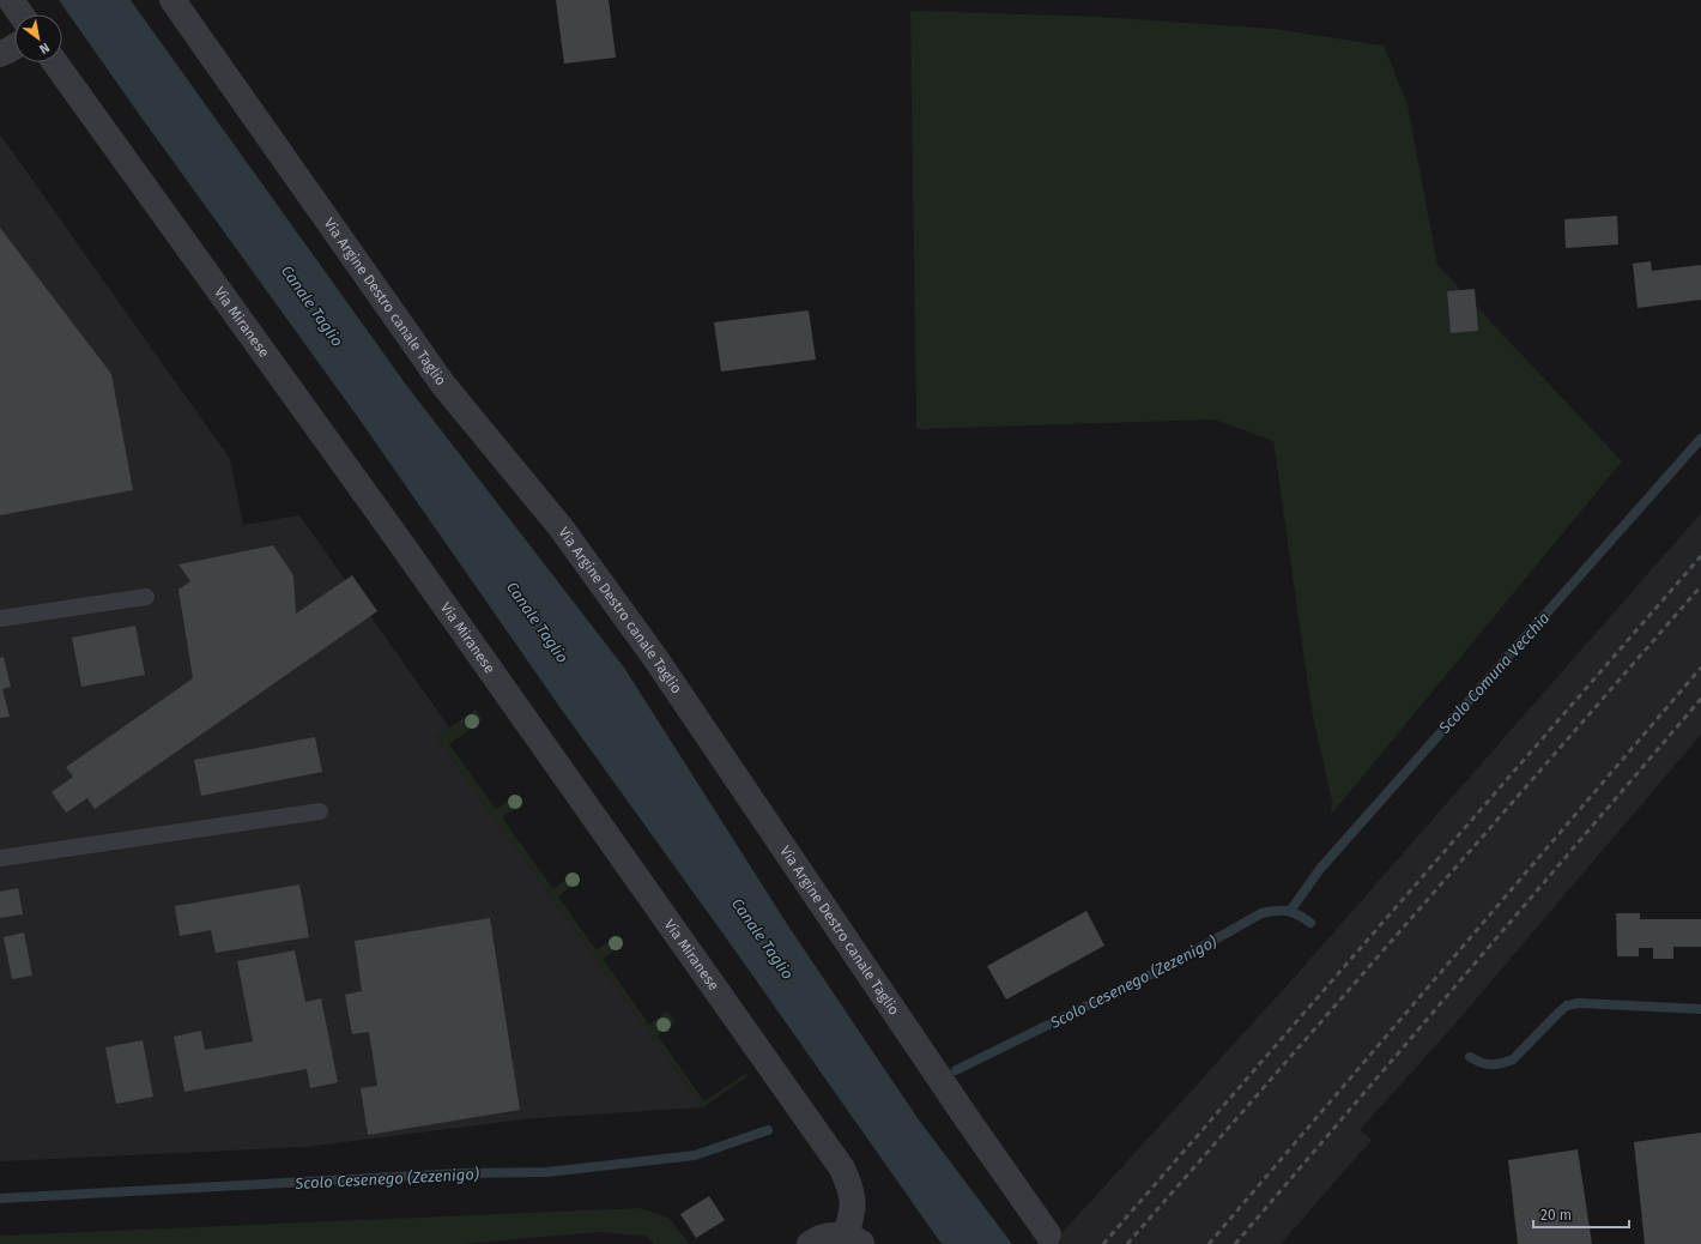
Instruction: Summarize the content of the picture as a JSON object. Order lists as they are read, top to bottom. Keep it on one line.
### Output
{"streets":{"street":["Via Argine Destro canale Taglio","Via Miranese"]},"water":["Canale Taglio","Scolo Comuna Vecchia","Scolo Cesenego (Zezenigo)"],"scale_bar":"20 m","north":"bottom right"}
